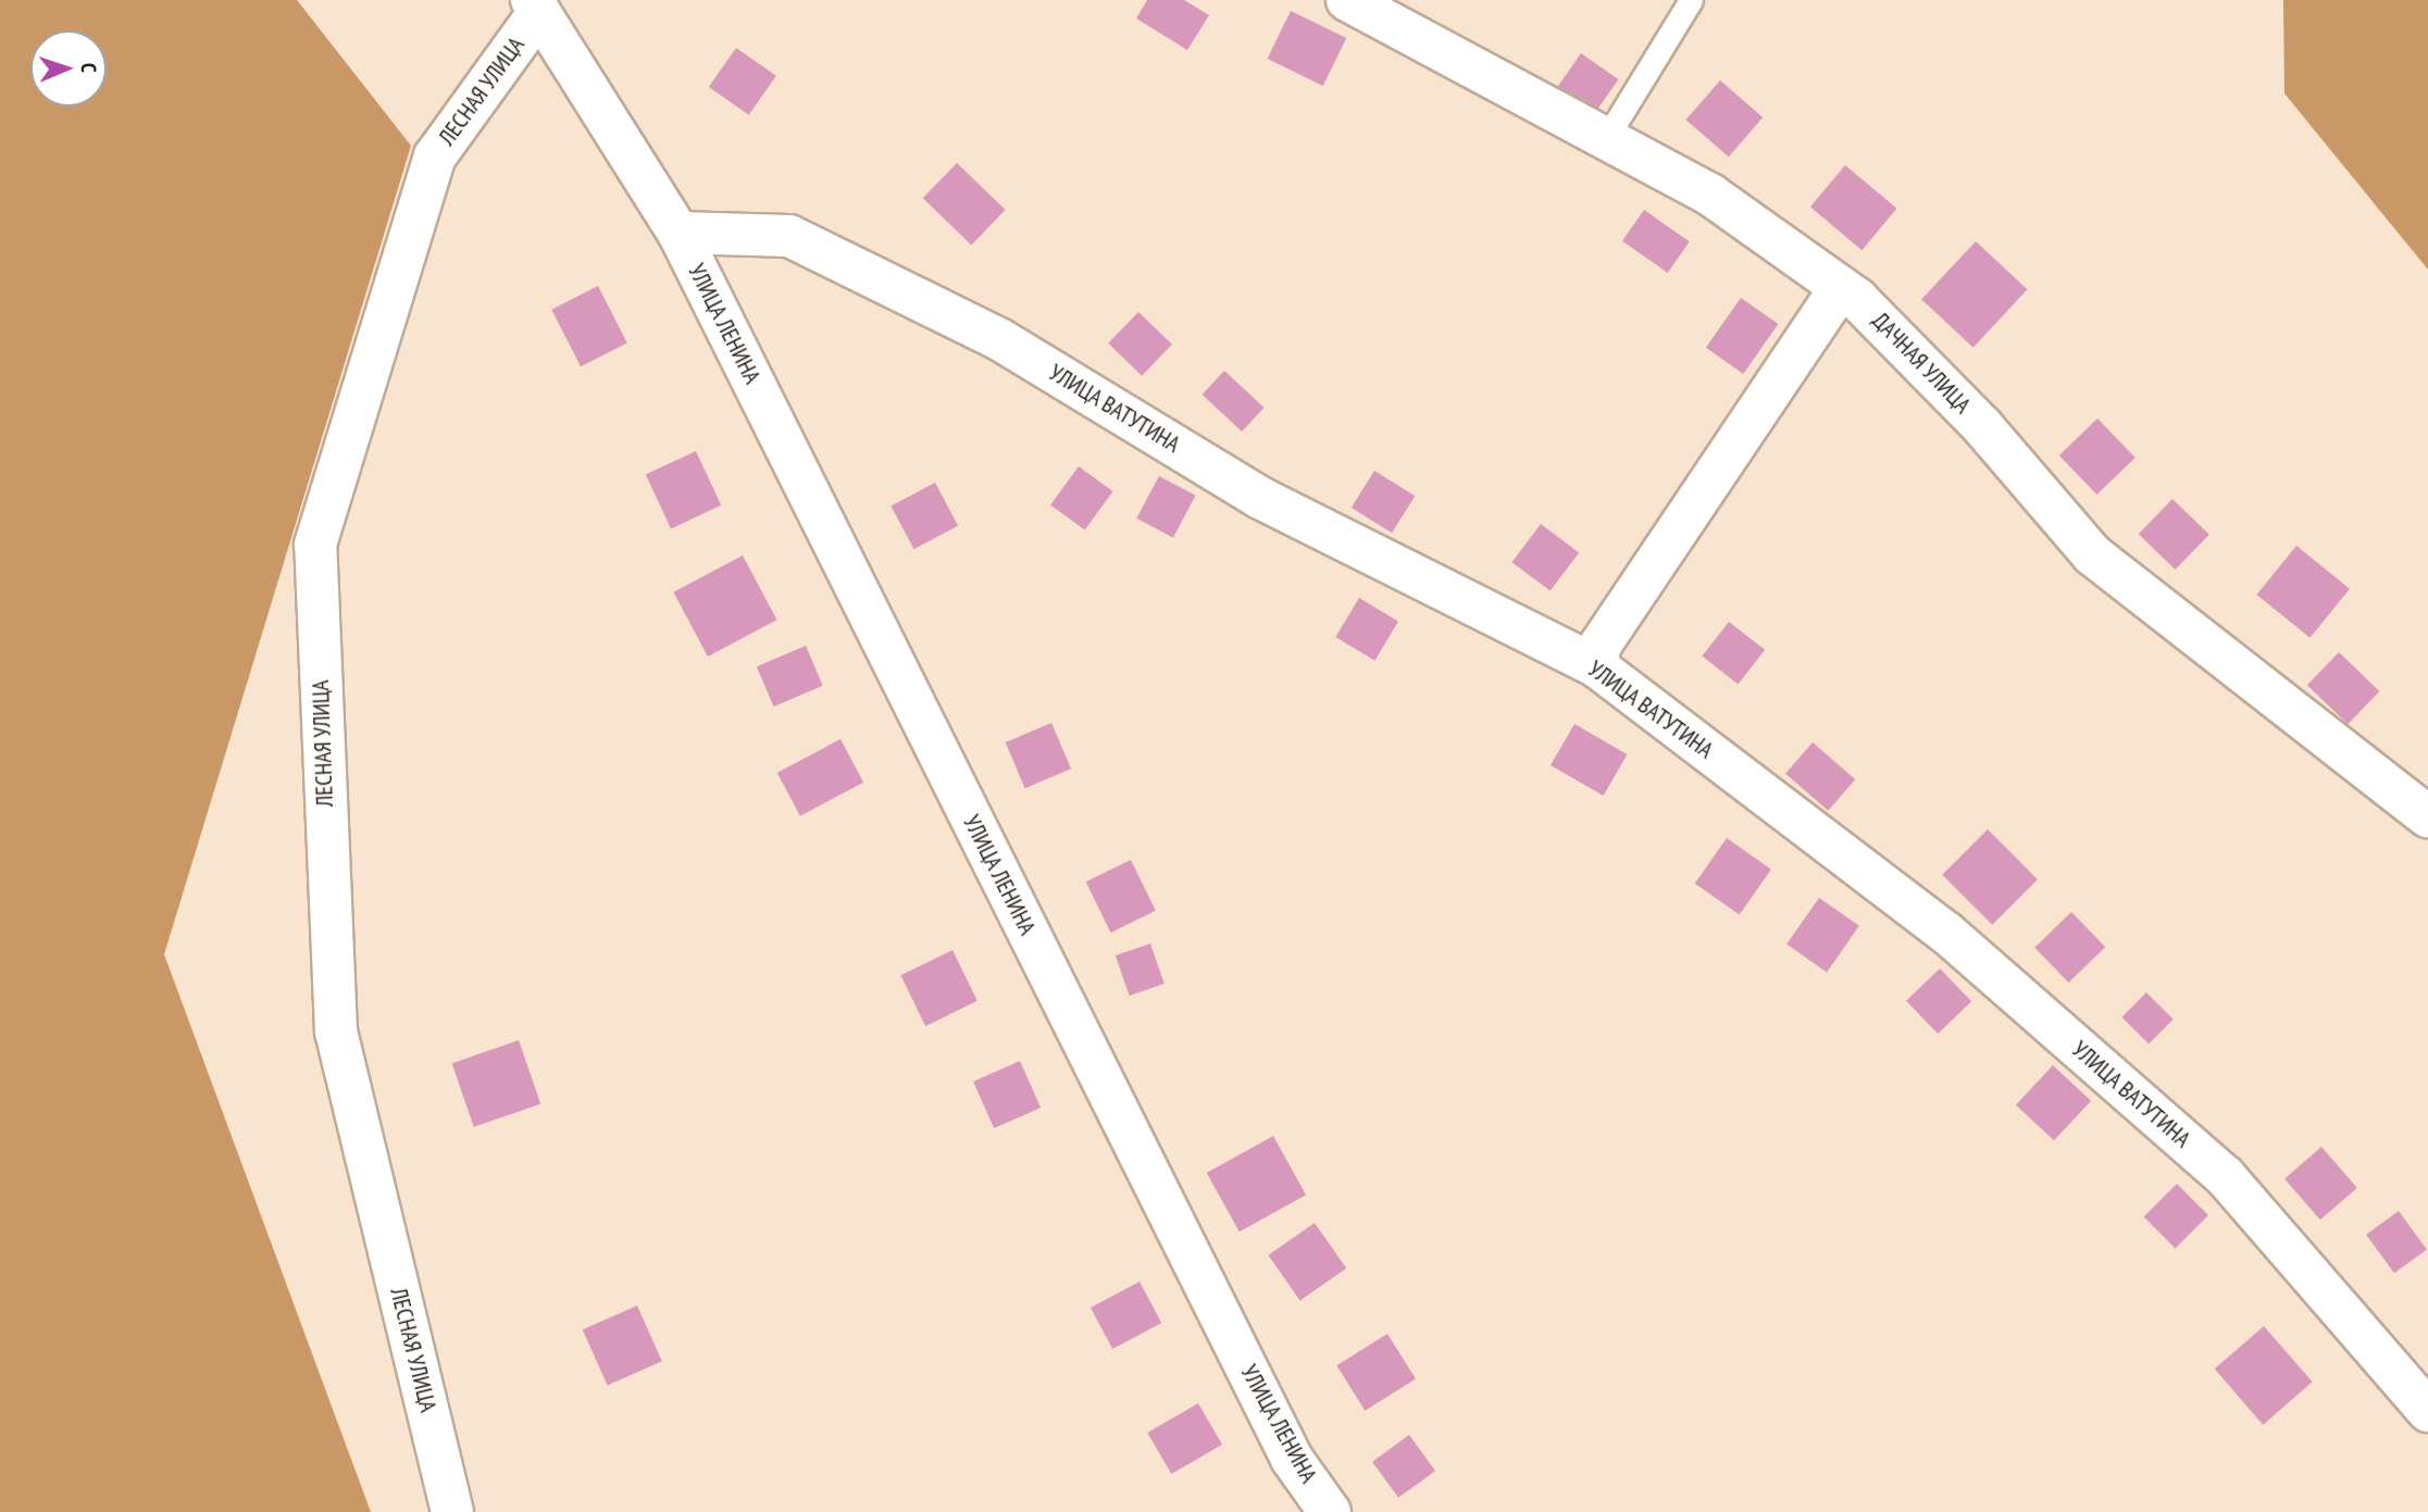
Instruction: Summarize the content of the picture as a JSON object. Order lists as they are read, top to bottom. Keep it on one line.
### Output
{"streets":{"street":["ЛЕСНАЯ УЛИЦА","УЛИЦА ЛЕНИНА","ДАЧНАЯ УЛИЦА","УЛИЦА ВАТУТИНА"]},"crossings":[["ЛЕСНАЯ УЛИЦА","УЛИЦА ЛЕНИНА"],["УЛИЦА ЛЕНИНА","УЛИЦА ВАТУТИНА"]],"north":"right"}
